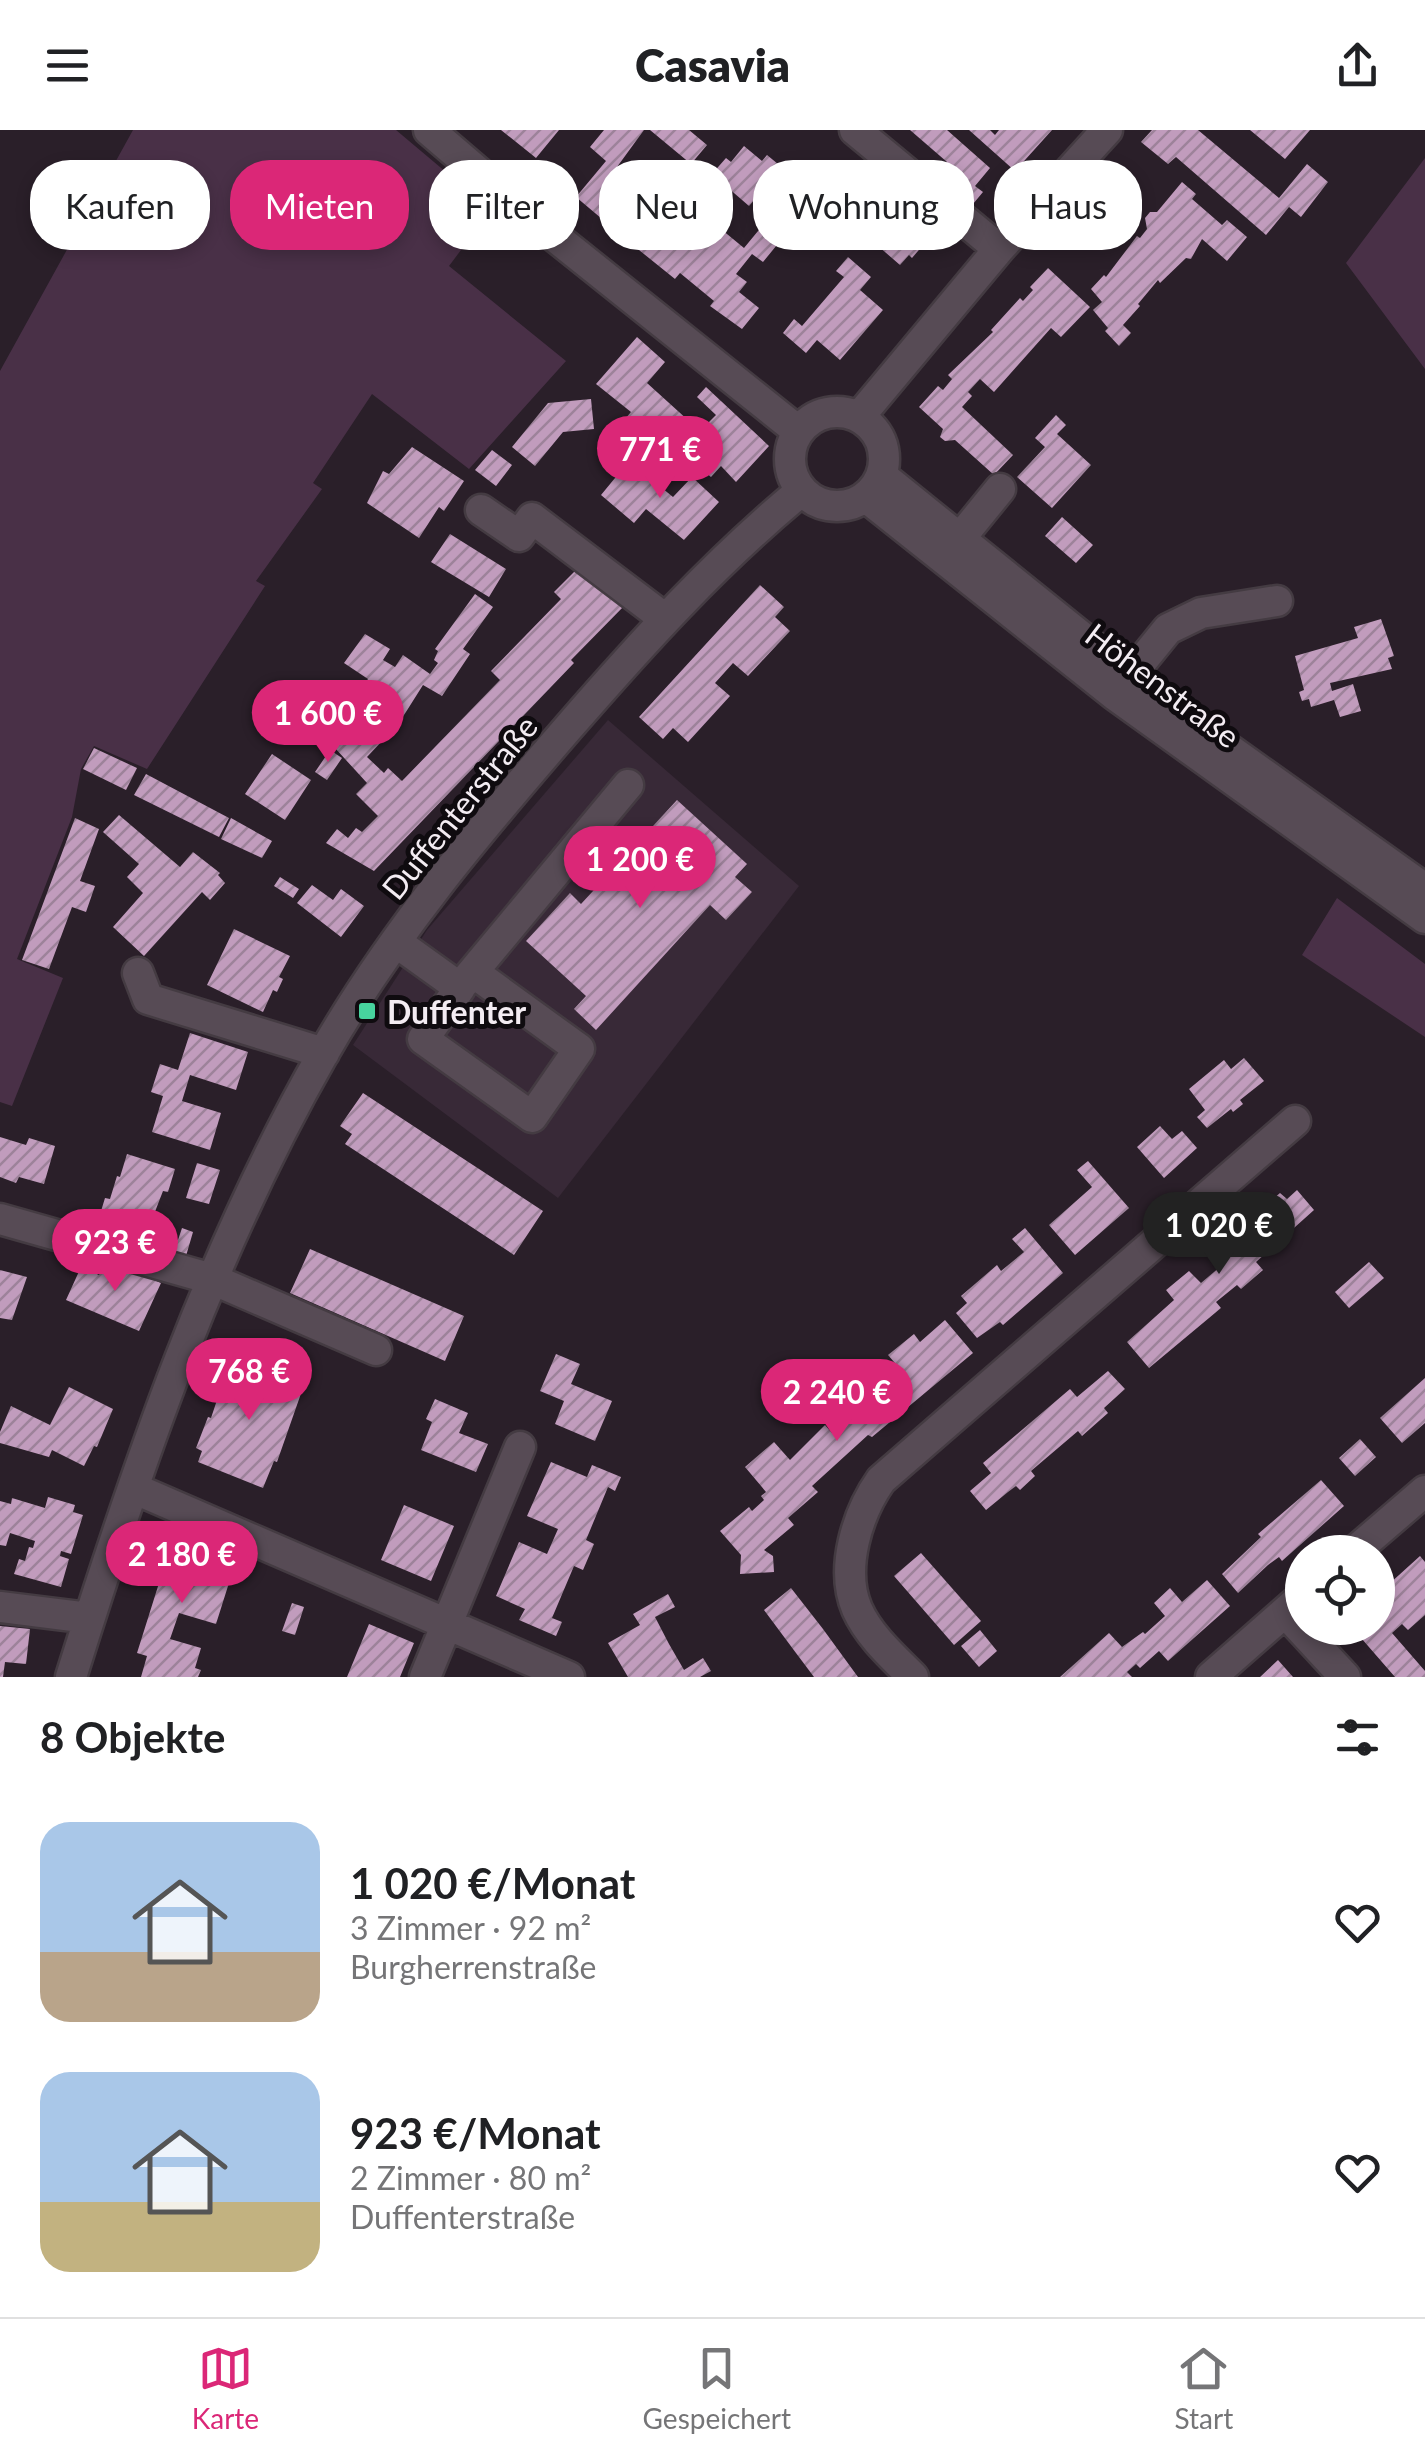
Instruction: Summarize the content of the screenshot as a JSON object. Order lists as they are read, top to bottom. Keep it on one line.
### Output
{"streets":{"street":["Höhenstraße","Duffenterstraße"]},"crossings":[["Höhenstraße","Duffenterstraße"]],"places":{"transit":["Duffenter"]},"page":{"header":"Casavia","chip":["Kaufen","Mieten","Filter","Neu","Wohnung","Haus"],"price":["771 €","1 600 €","1 200 €","1 020 €","923 €","768 €","2 240 €","2 180 €"],"heading":"8 Objekte","list":[{"name":"1 020 €/Monat","note":"3 Zimmer · 92 m² · Burgherrenstraße"},{"name":"923 €/Monat","note":"2 Zimmer · 80 m² · Duffenterstraße"}],"tabs":["Karte","Gespeichert","Start"]}}
